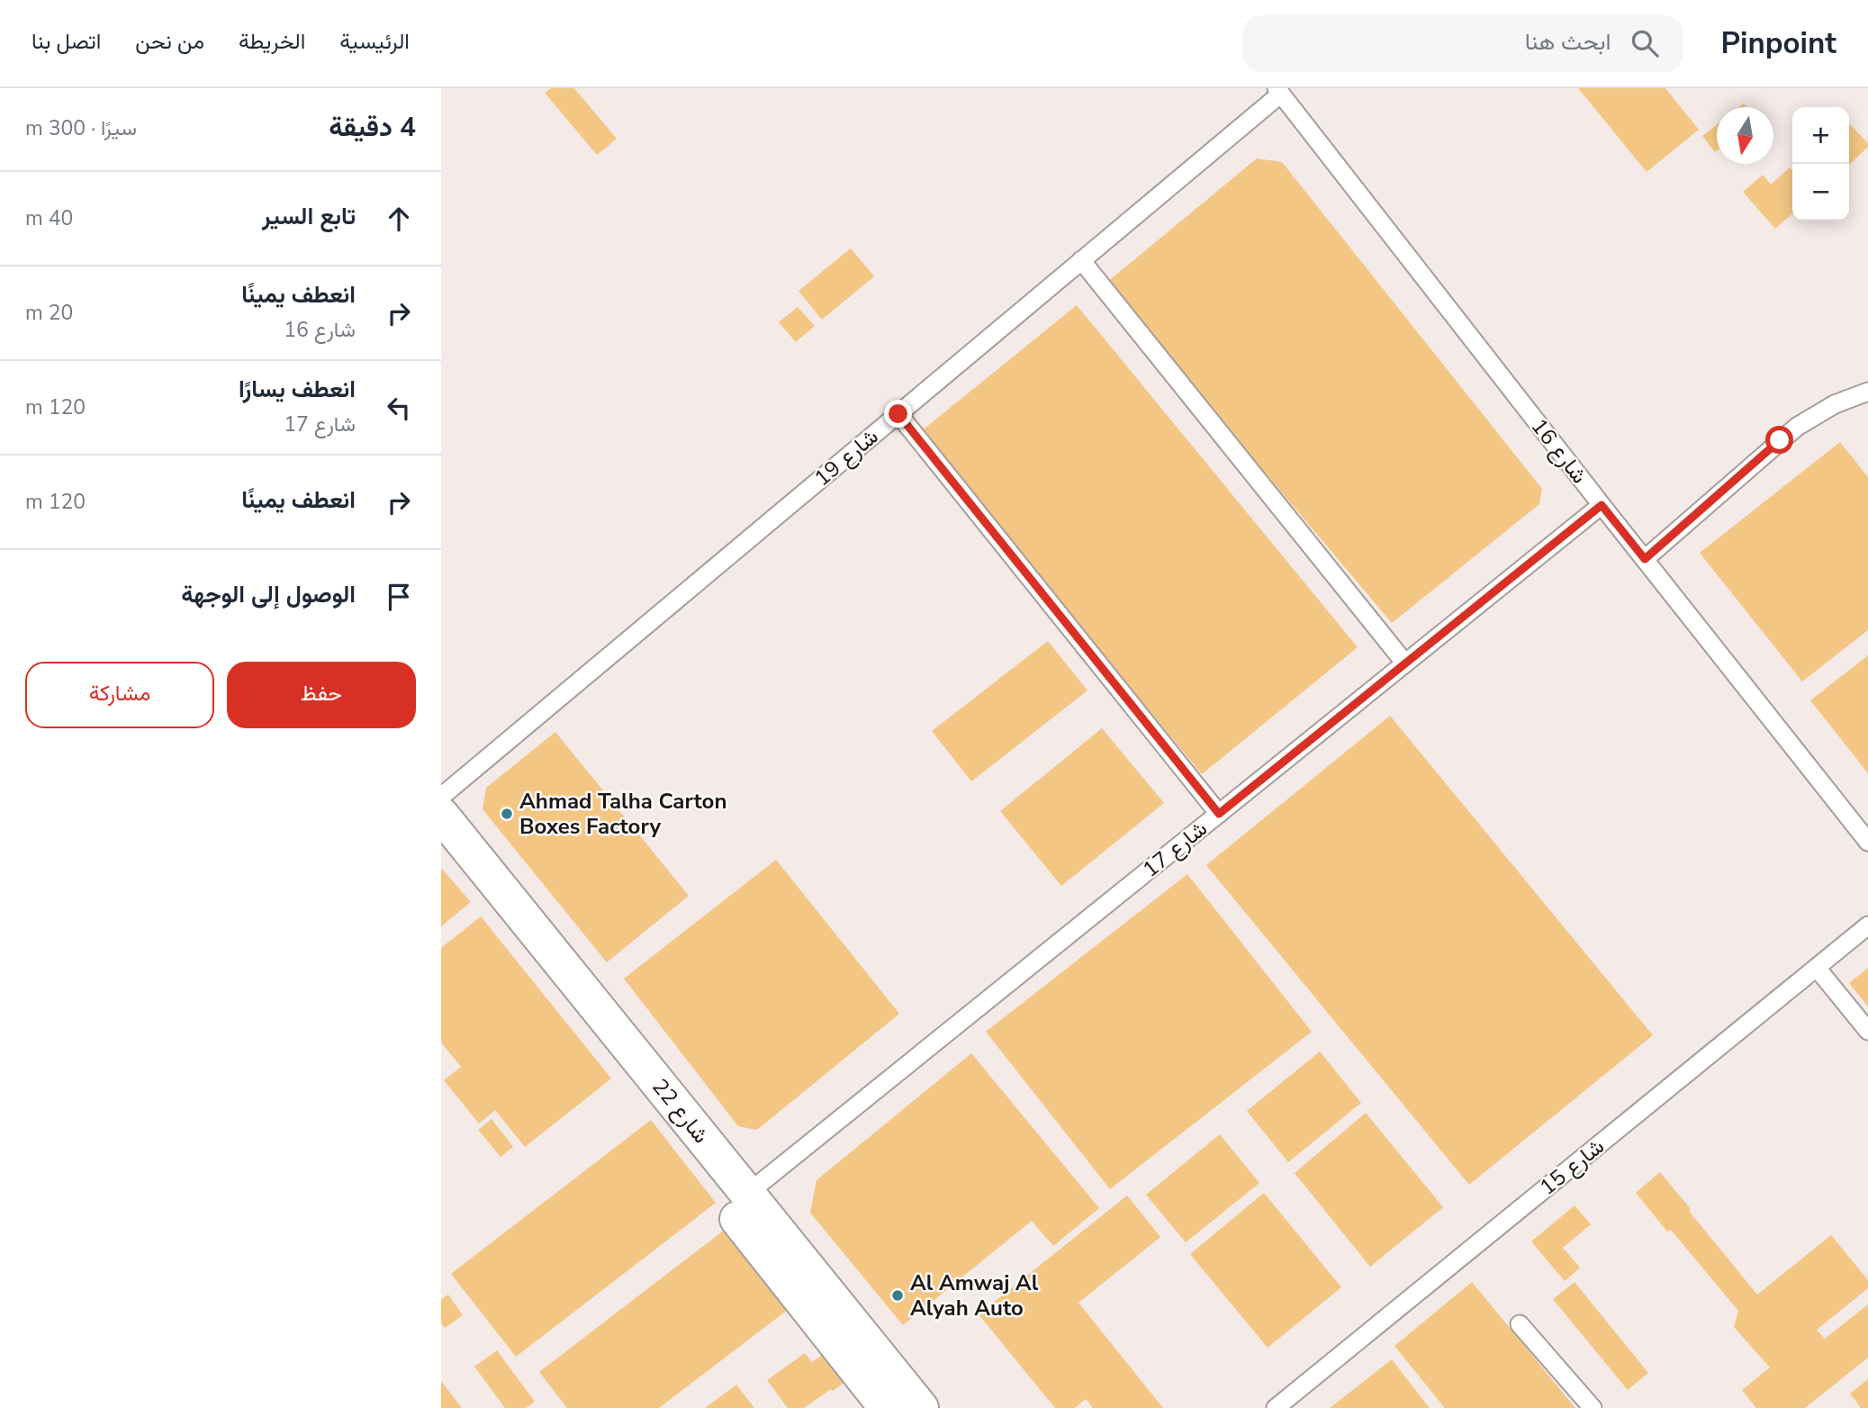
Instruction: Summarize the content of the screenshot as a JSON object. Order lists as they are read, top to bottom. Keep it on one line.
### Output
{"streets":{"street":["شارع 22"],"lane":["شارع 16","شارع 19","شارع 17","شارع 15"]},"crossings":[["شارع 16","شارع 19"],["شارع 16","شارع 17"],["شارع 17","شارع 22"]],"places":["Ahmad Talha Carton Boxes Factory","Al Amwaj Al Alyah Auto"],"north":"bottom","page":{"header":"Pinpoint","search":"ابحث هنا","nav":["الرئيسية","الخريطة","من نحن","اتصل بنا"],"heading":["4 دقيقة","سيرًا · 300 m"],"map_buttons":["+","−"],"list":[["تابع السير","40 m"],["انعطف يمينًا","شارع 16","20 m"],["انعطف يسارًا","شارع 17","120 m"],["انعطف يمينًا","120 m"],"الوصول إلى الوجهة"],"buttons":["حفظ","مشاركة"]}}
